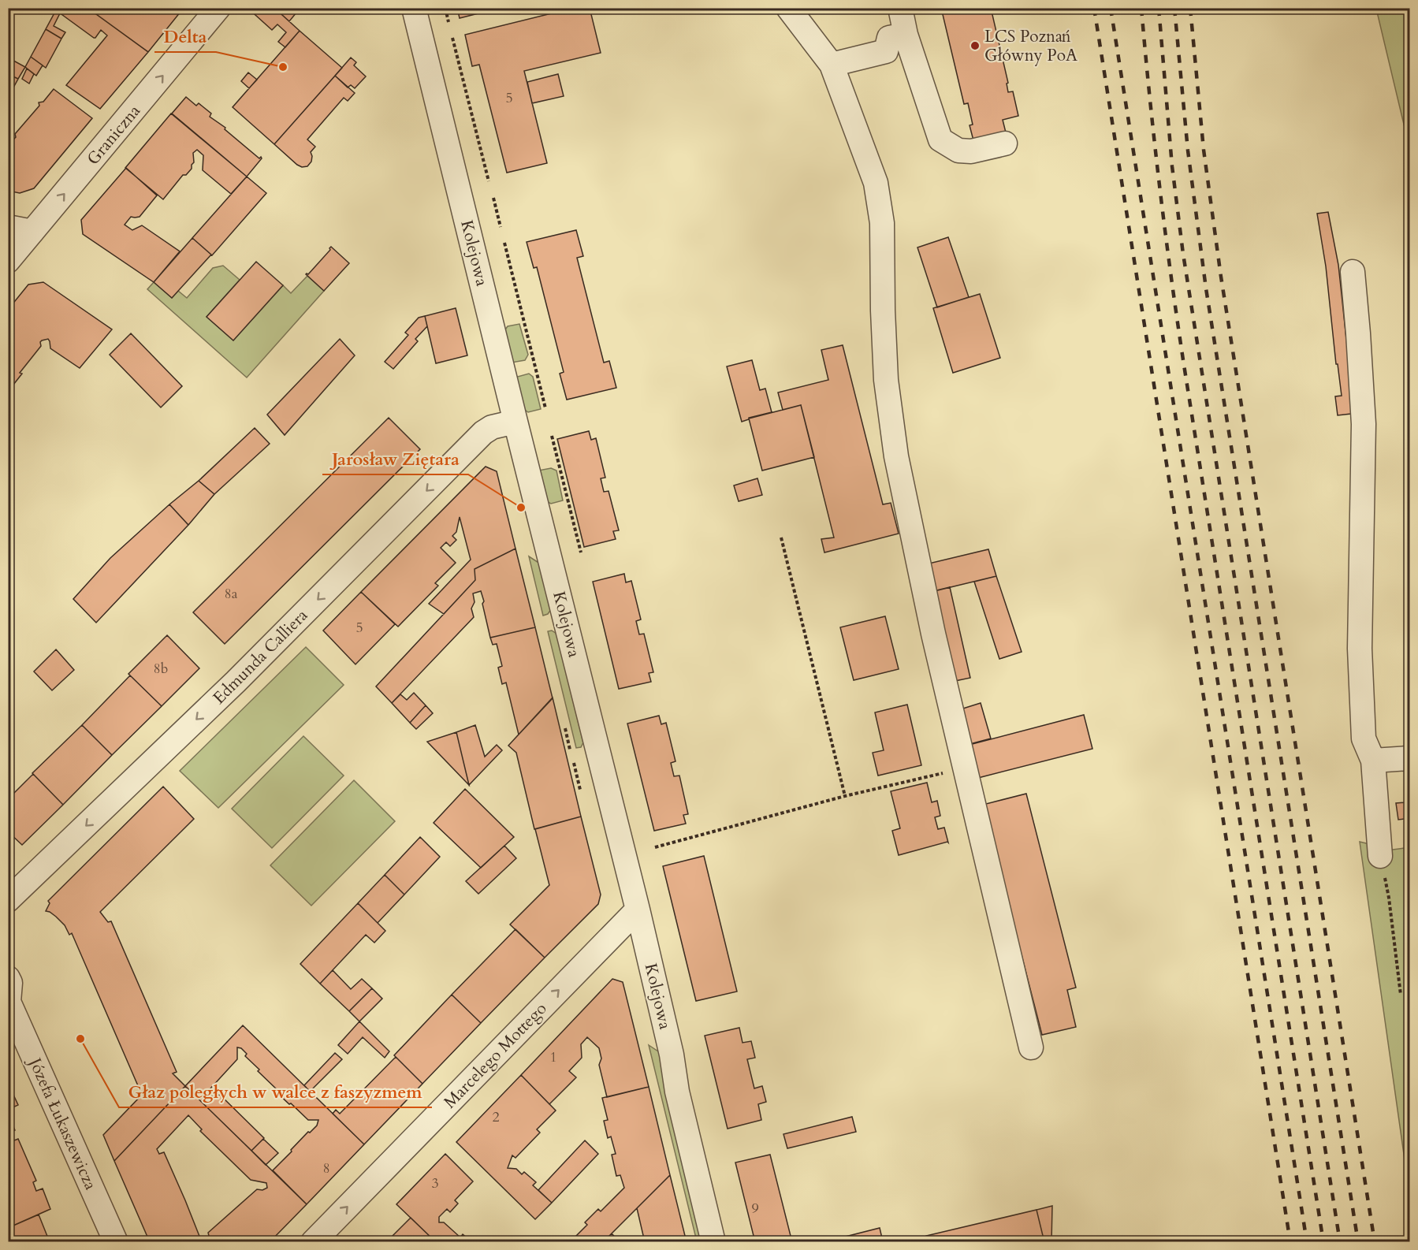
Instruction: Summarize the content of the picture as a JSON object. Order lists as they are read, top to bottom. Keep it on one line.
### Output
{"streets":{"street":["Graniczna","Kolejowa","Edmunda Calliera","Marcelego Mottego","Józefa Łukaszewicza"]},"crossings":[["Kolejowa","Edmunda Calliera"],["Kolejowa","Marcelego Mottego"]],"one_way":["Graniczna","Edmunda Calliera","Marcelego Mottego"],"places":["LCS Poznań Główny PoA","Delta","Jarosław Ziętara","Głaz poległych w walce z faszyzmem"],"house_numbers":["5","8a","5","8b","1","2","8","3","9"]}
